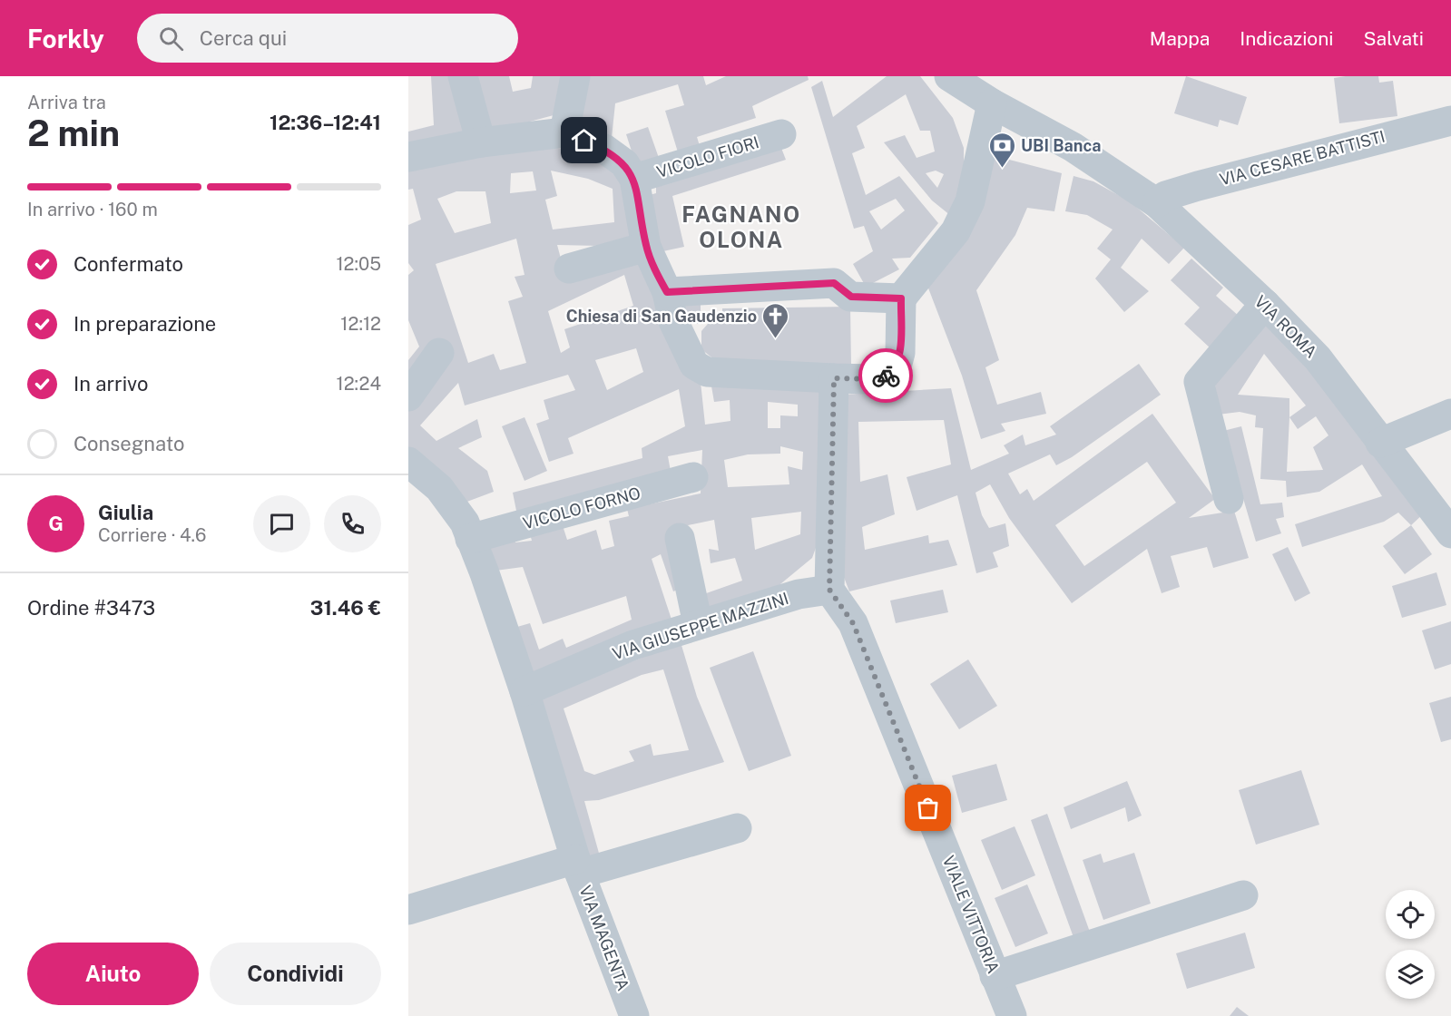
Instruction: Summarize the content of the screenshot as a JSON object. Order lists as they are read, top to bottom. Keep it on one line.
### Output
{"streets":{"street":["VICOLO FIORI","VIA CESARE BATTISTI","VIA ROMA","VICOLO FORNO","VIA GIUSEPPE MAZZINI","VIALE VITTORIA","VIA MAGENTA"]},"crossings":[["VIA CESARE BATTISTI","VIA ROMA"],["VIA GIUSEPPE MAZZINI","VIALE VITTORIA"]],"districts":["FAGNANO OLONA"],"places":{"bank":["UBI Banca"],"church":["Chiesa di San Gaudenzio"]},"page":{"header":"Forkly","search":"Cerca qui","nav":["Mappa","Indicazioni","Salvati"],"heading":["2 min","Arriva tra","12:36–12:41"],"panel":["Giulia","Corriere · 4.6","Ordine #3473","31.46 €"],"bar":"In arrivo · 160 m","list":[["Confermato","12:05"],["In preparazione","12:12"],["In arrivo","12:24"],"Consegnato"],"round":"G","buttons":["Aiuto","Condividi"]}}
